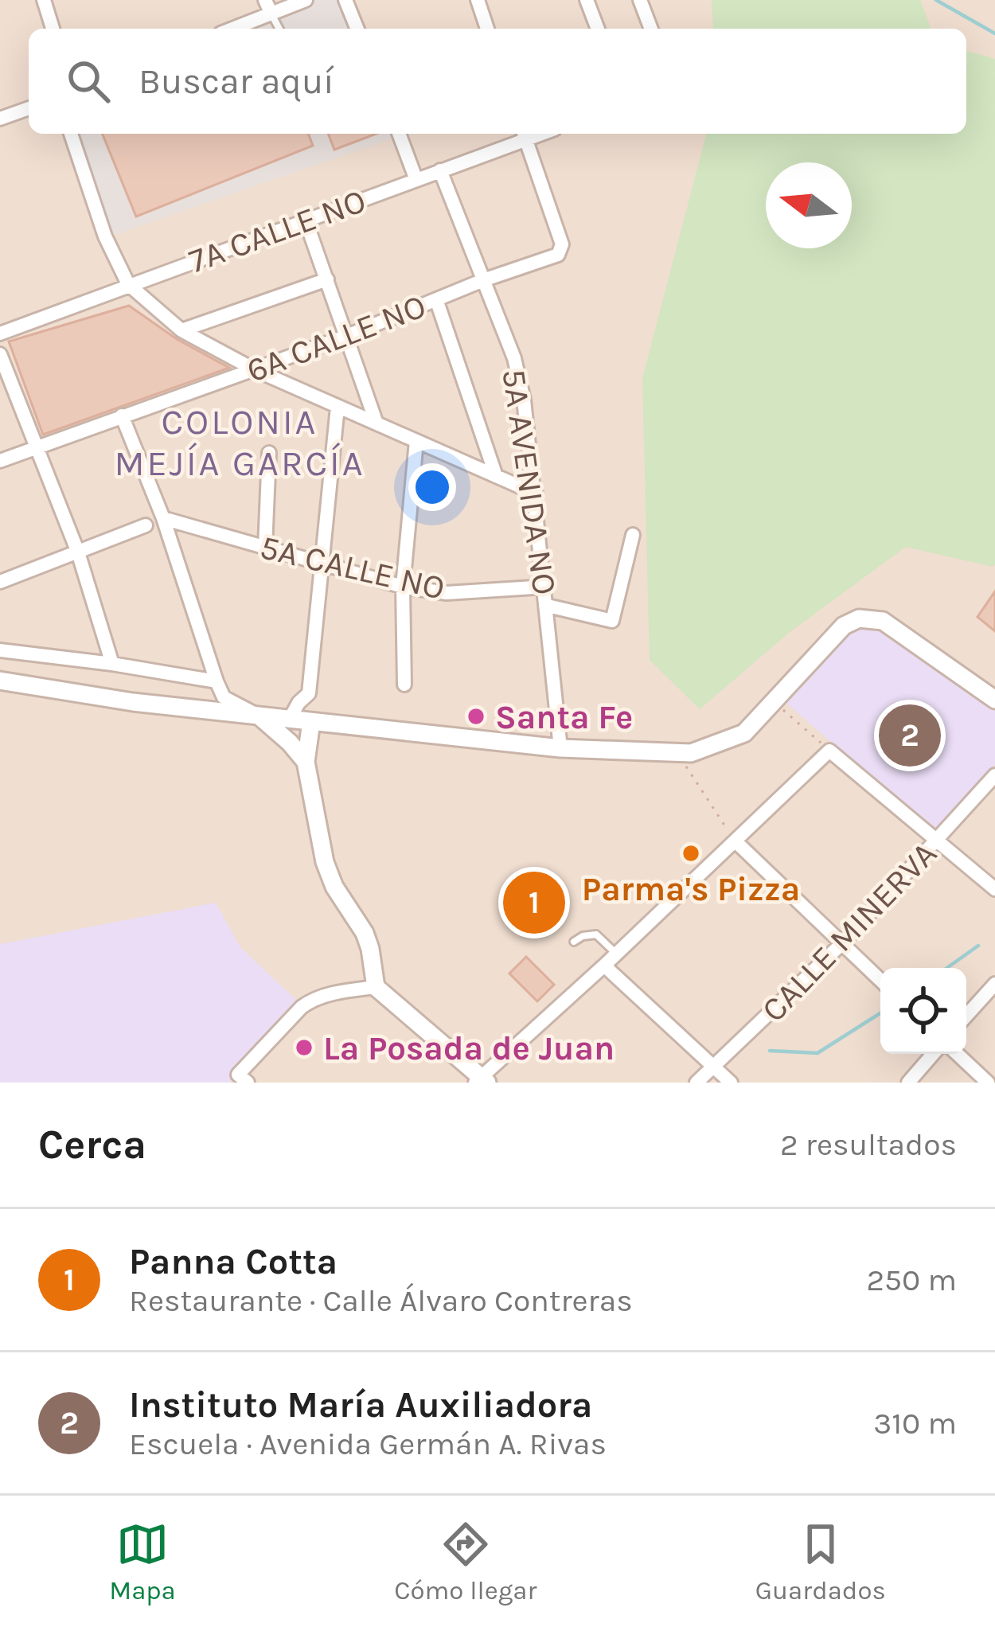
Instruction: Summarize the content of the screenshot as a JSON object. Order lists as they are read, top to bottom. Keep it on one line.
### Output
{"streets":{"street":["7A CALLE NO","6A CALLE NO","5A AVENIDA NO","5A CALLE NO","CALLE MINERVA"]},"crossings":[["7A CALLE NO","6A CALLE NO"],["7A CALLE NO","5A AVENIDA NO"],["6A CALLE NO","5A AVENIDA NO"],["5A AVENIDA NO","5A CALLE NO"]],"districts":["COLONIA MEJÍA GARCÍA"],"places":["Santa Fe","Parma's Pizza","La Posada de Juan"],"north":"left","page":{"search":"Buscar aquí","pins":["2","1"],"heading":["Cerca","2 resultados"],"list":[{"mark":"1","name":"Panna Cotta","note":"Restaurante · Calle Álvaro Contreras","value":"250 m"},{"mark":"2","name":"Instituto María Auxiliadora","note":"Escuela · Avenida Germán A. Rivas","value":"310 m"}],"nav":["Mapa","Cómo llegar","Guardados"]}}
